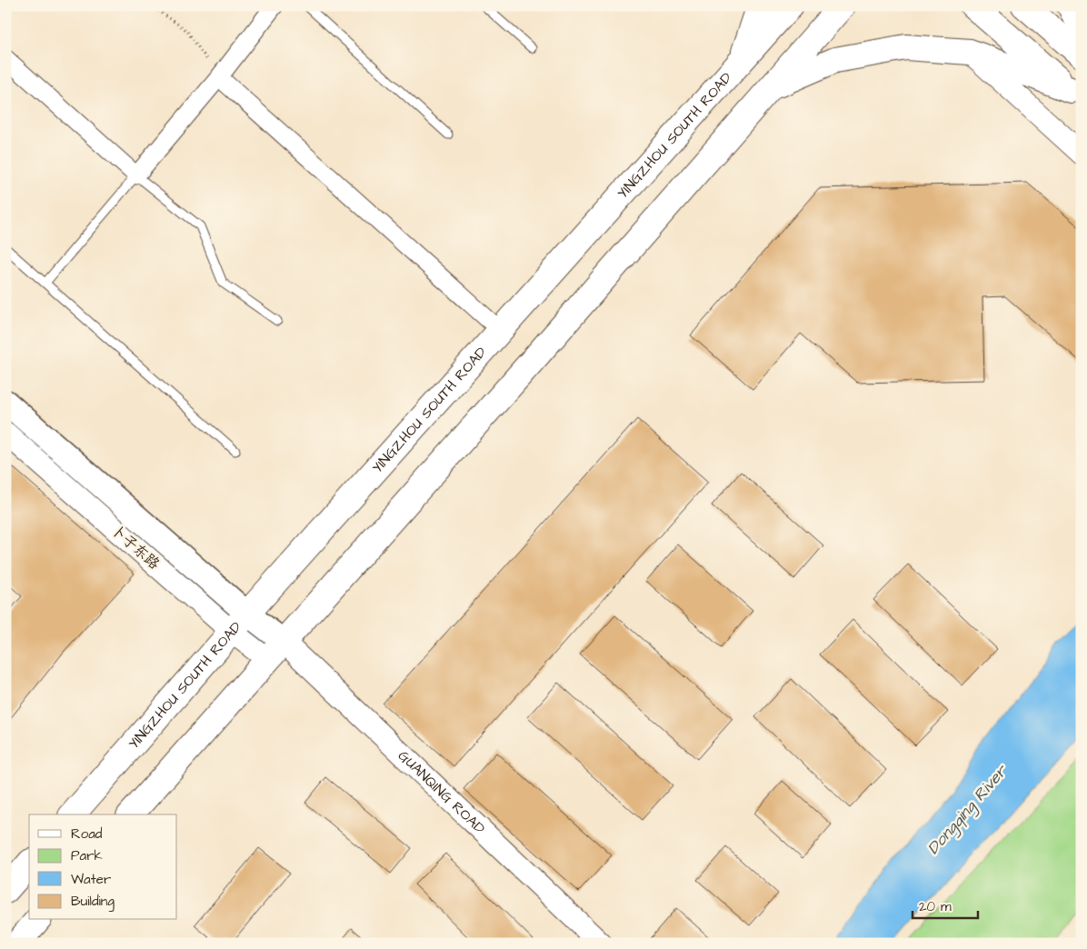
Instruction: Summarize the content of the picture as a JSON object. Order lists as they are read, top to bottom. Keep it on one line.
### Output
{"streets":{"main road":["YINGZHOU SOUTH ROAD"],"street":["卜子东路","GUANQING ROAD"]},"crossings":[["YINGZHOU SOUTH ROAD","卜子东路"],["卜子东路","GUANQING ROAD"]],"water":["Dongqing River"],"legend":["Road","Park","Water","Building"],"scale_bar":"20 m"}
